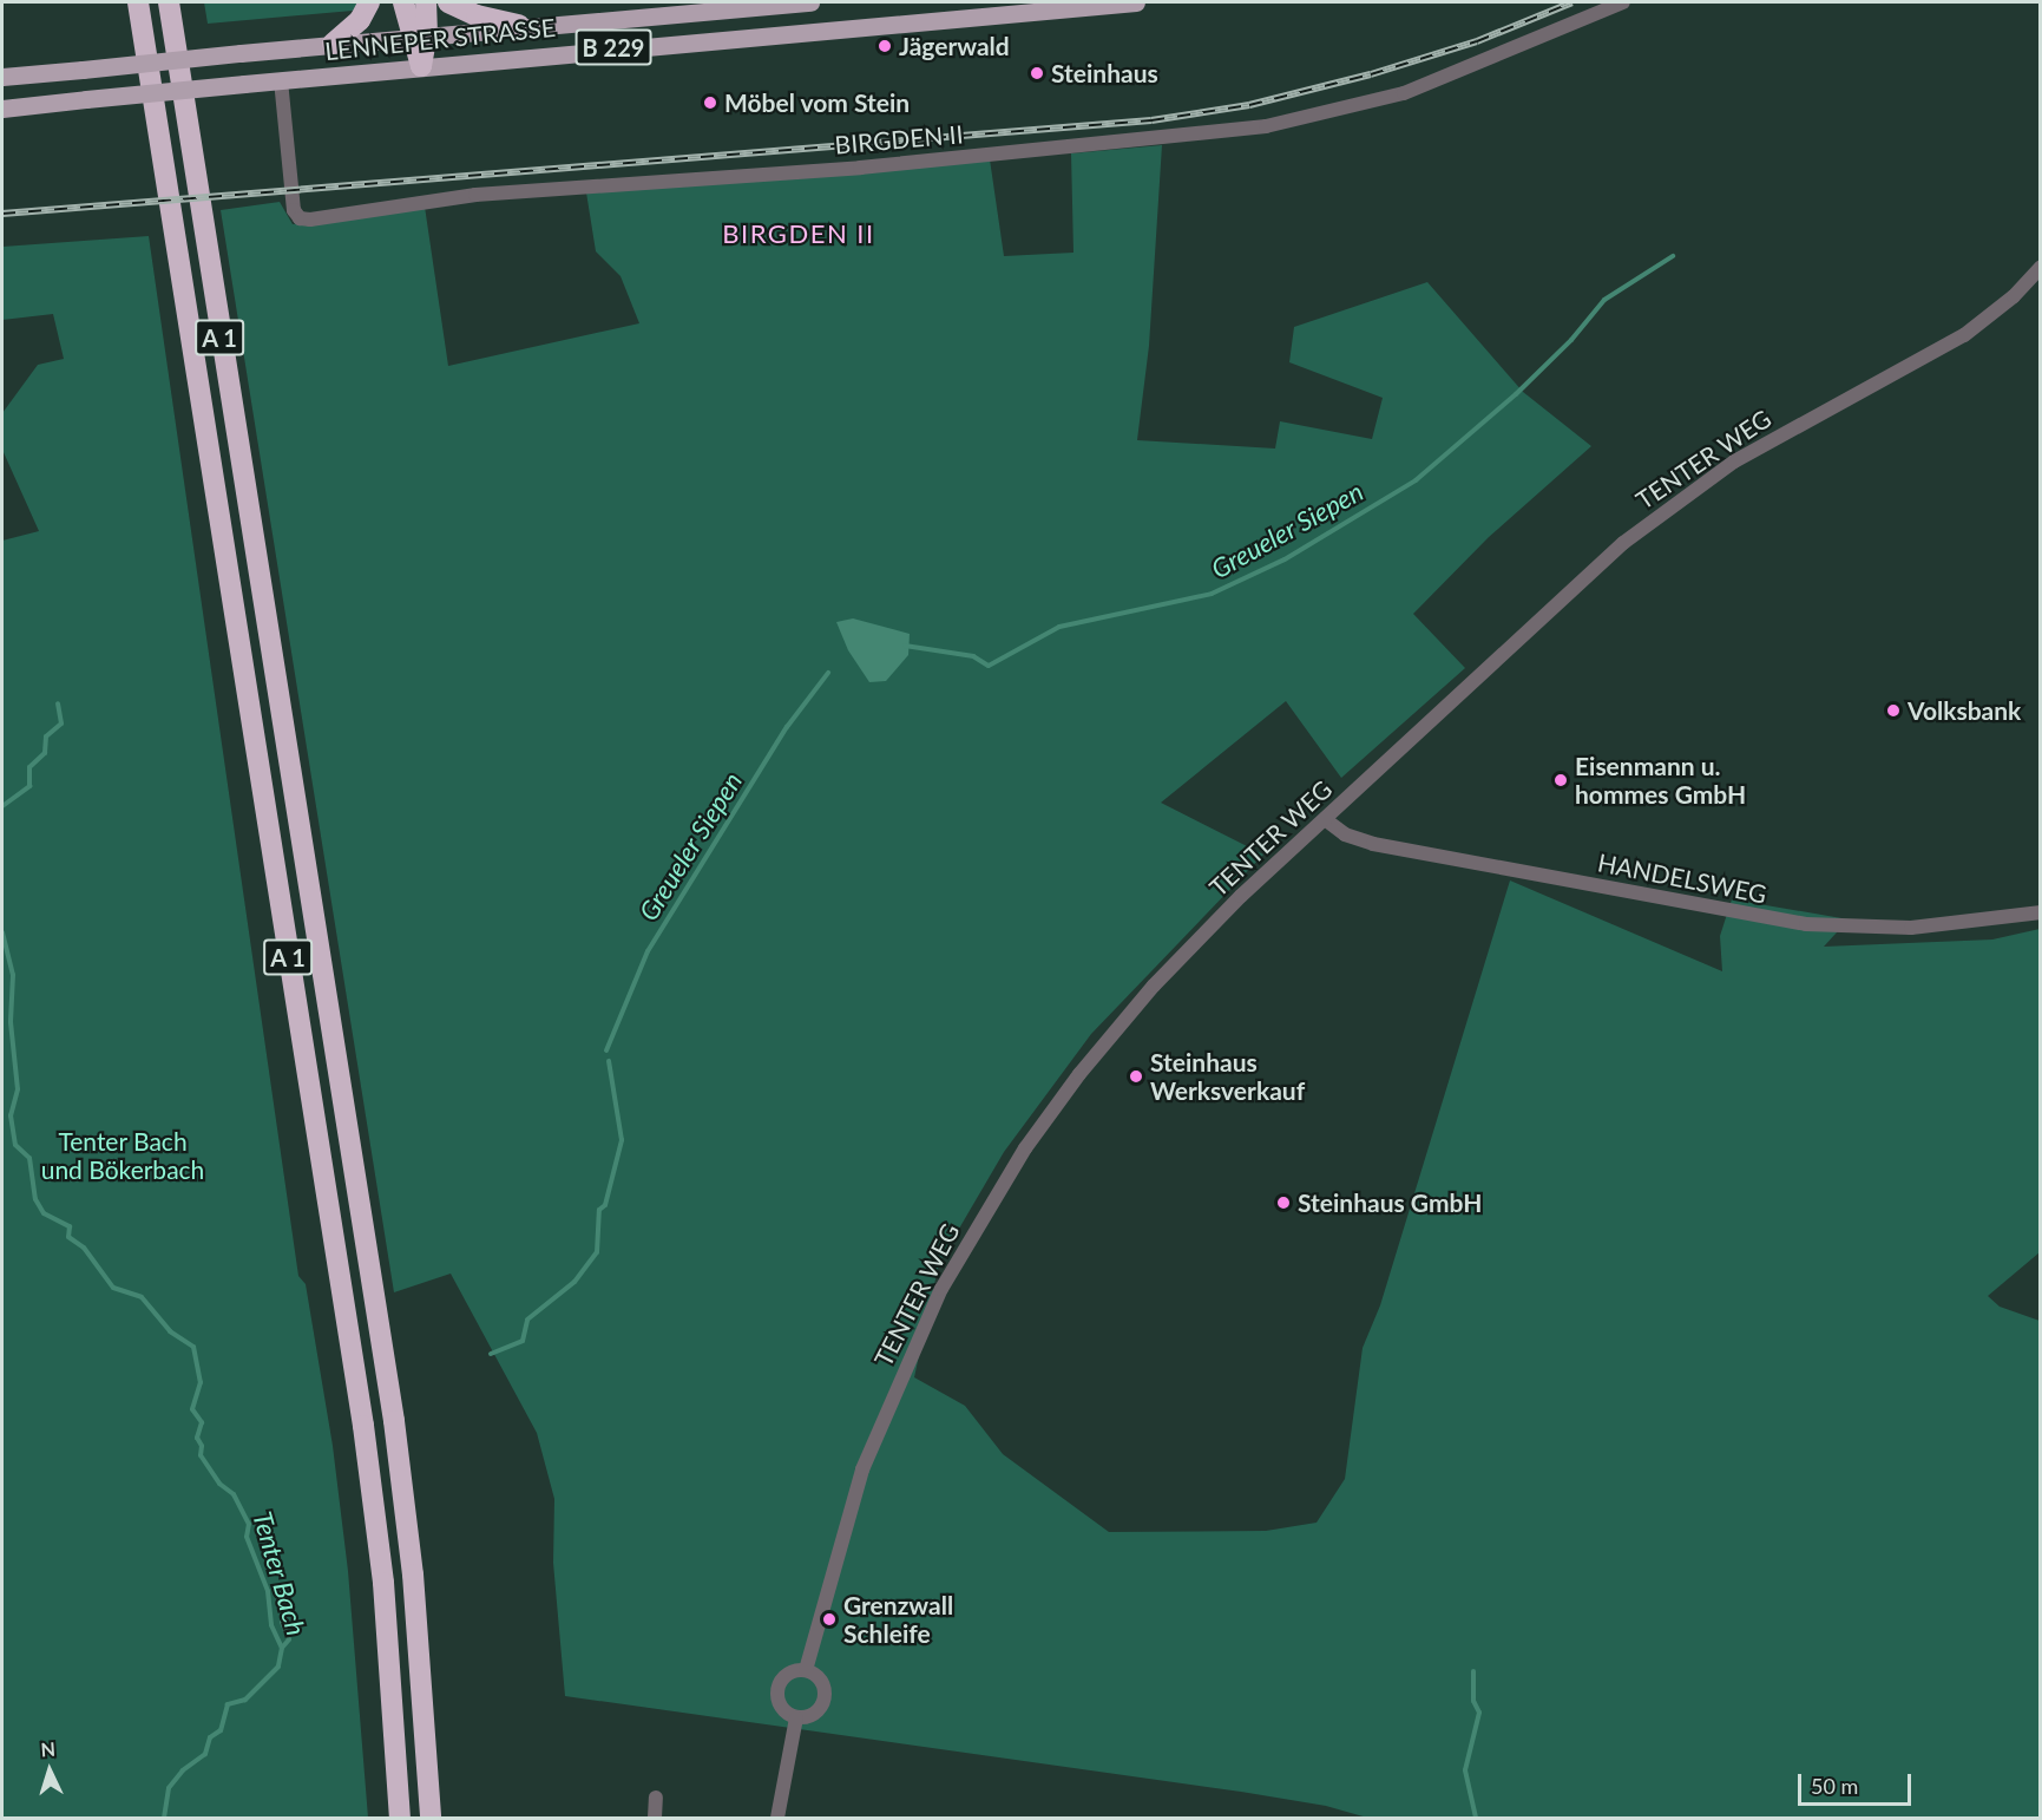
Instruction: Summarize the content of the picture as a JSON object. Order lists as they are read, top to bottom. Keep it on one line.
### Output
{"streets":{"highway":["A 1"],"main road":["LENNEPER STRASSE","B 229"],"street":["BIRGDEN II","TENTER WEG","HANDELSWEG"]},"crossings":[["LENNEPER STRASSE","BIRGDEN II"],["TENTER WEG","HANDELSWEG"]],"districts":["BIRGDEN II"],"water":["Greueler Siepen","Tenter Bach"],"parks":["Tenter Bach und Bökerbach"],"places":["Jägerwald","Steinhaus","Möbel vom Stein","Volksbank","Eisenmann u. hommes GmbH","Steinhaus Werksverkauf","Steinhaus GmbH","Grenzwall Schleife"],"scale_bar":"50 m","north":"top"}
